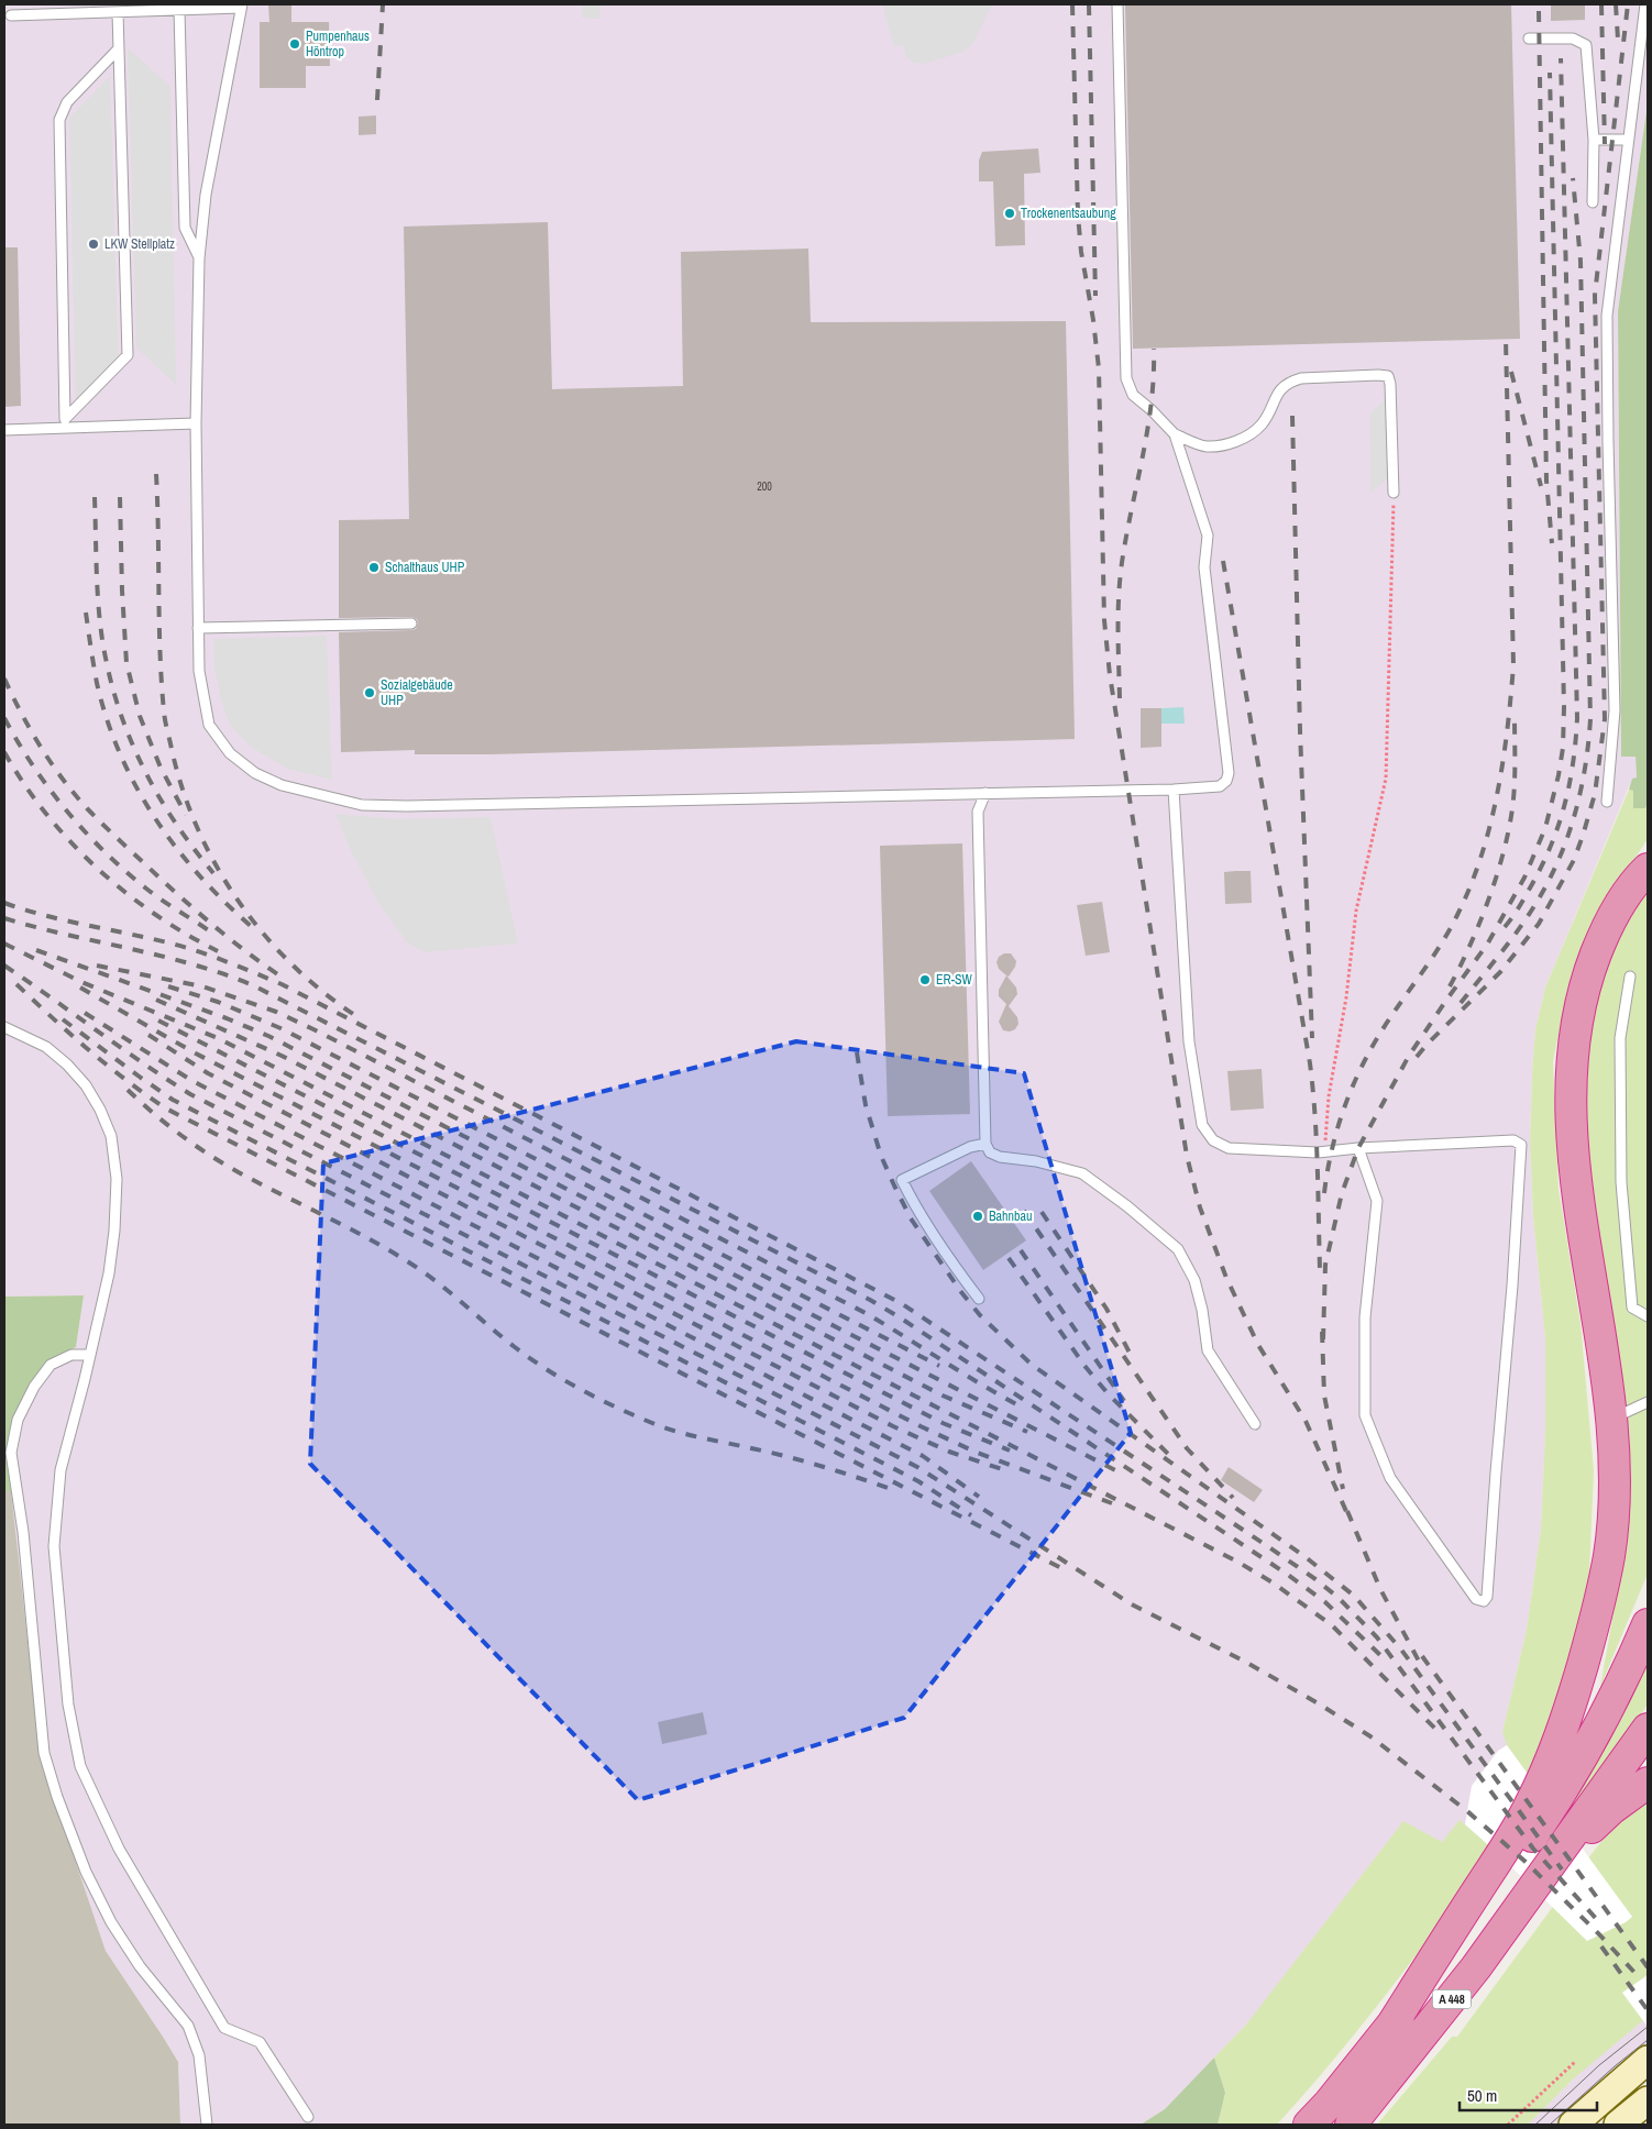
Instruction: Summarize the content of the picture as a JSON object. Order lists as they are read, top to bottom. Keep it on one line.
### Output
{"streets":{"highway":["A 448"]},"places":["Pumpenhaus Höntrop","Trockenentsaubung","LKW Stellplatz","Schalthaus UHP","Sozialgebäude UHP","ER-SW","Bahnbau"],"house_numbers":["200"],"scale_bar":"50 m"}
